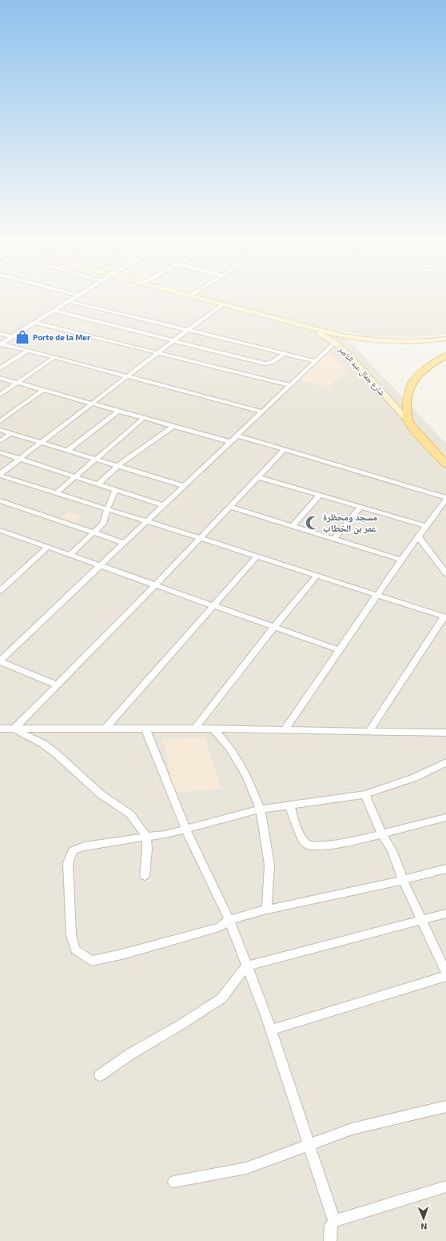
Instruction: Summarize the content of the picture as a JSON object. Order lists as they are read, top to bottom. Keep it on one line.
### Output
{"streets":{"main road":["شارع جمال عبد الناصر"]},"places":{"shop":["Porte de la Mer"],"mosque":["مسجد ومحظرة عمر بن الخطاب"]},"north":"bottom"}
